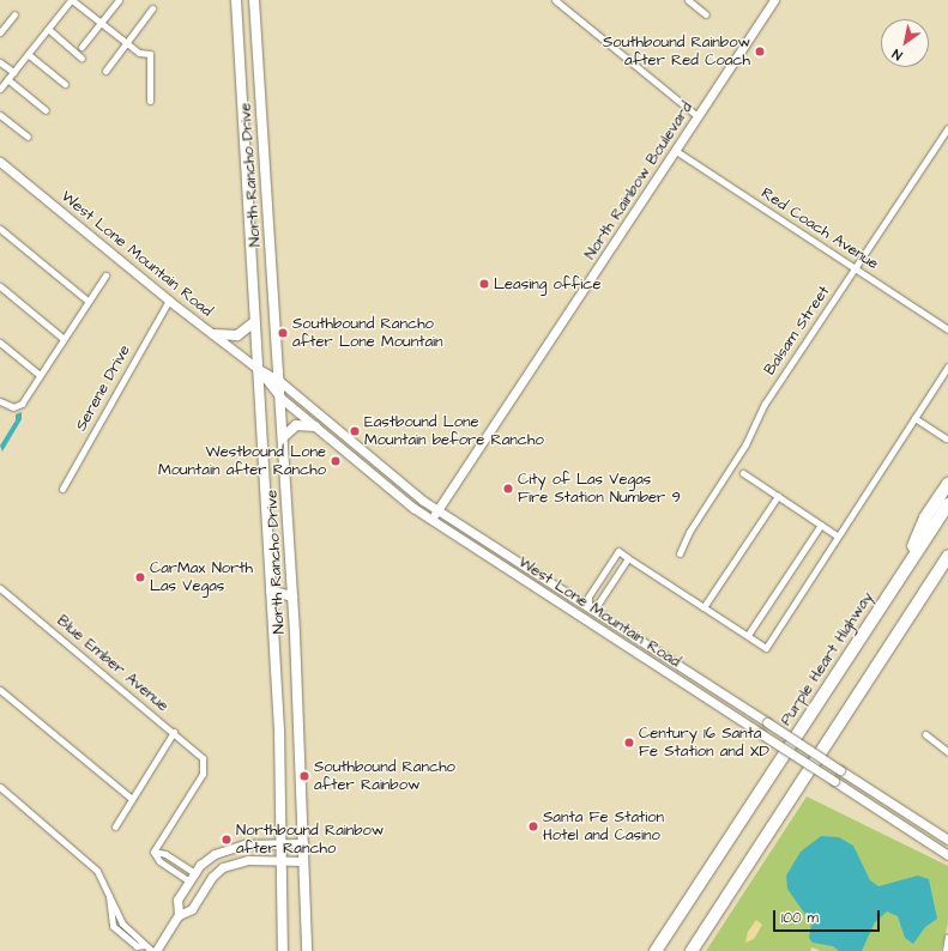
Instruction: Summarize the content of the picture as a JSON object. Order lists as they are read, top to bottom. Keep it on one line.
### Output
{"streets":{"highway":["Purple Heart Highway"],"main road":["North Rancho Drive","North Rainbow Boulevard","West Lone Mountain Road"],"street":["Red Coach Avenue","Balsam Street","Serene Drive","Blue Ember Avenue"]},"crossings":[["North Rancho Drive","West Lone Mountain Road"],["North Rainbow Boulevard","Red Coach Avenue"],["North Rainbow Boulevard","West Lone Mountain Road"],["Red Coach Avenue","Balsam Street"],["West Lone Mountain Road","Serene Drive"]],"places":["Southbound Rainbow after Red Coach","Leasing office","Southbound Rancho after Lone Mountain","Eastbound Lone Mountain before Rancho","Westbound Lone Mountain after Rancho","City of Las Vegas Fire Station Number 9","CarMax North Las Vegas","Century 16 Santa Fe Station and XD","Southbound Rancho after Rainbow","Santa Fe Station Hotel and Casino","Northbound Rainbow after Rancho"],"scale_bar":"100 m","north":"bottom left"}
